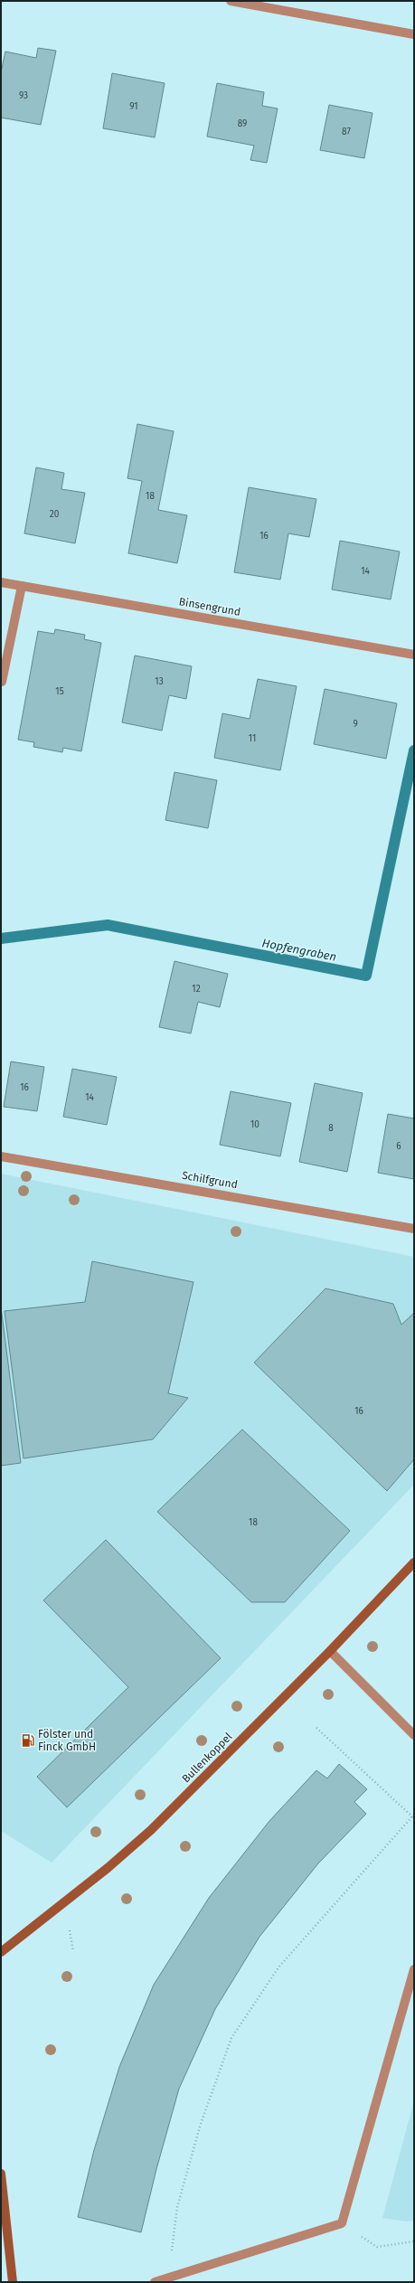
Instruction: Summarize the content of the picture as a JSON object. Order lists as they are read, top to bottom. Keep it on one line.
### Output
{"streets":{"street":["Binsengrund","Schilfgrund","Bullenkoppel"]},"water":["Hopfengraben"],"places":{"fuel station":["Fölster und Finck GmbH"]},"house_numbers":["93","91","89","87","18","20","16","14","13","15","9","11","12","16","14","10","8","6","16","18"]}
